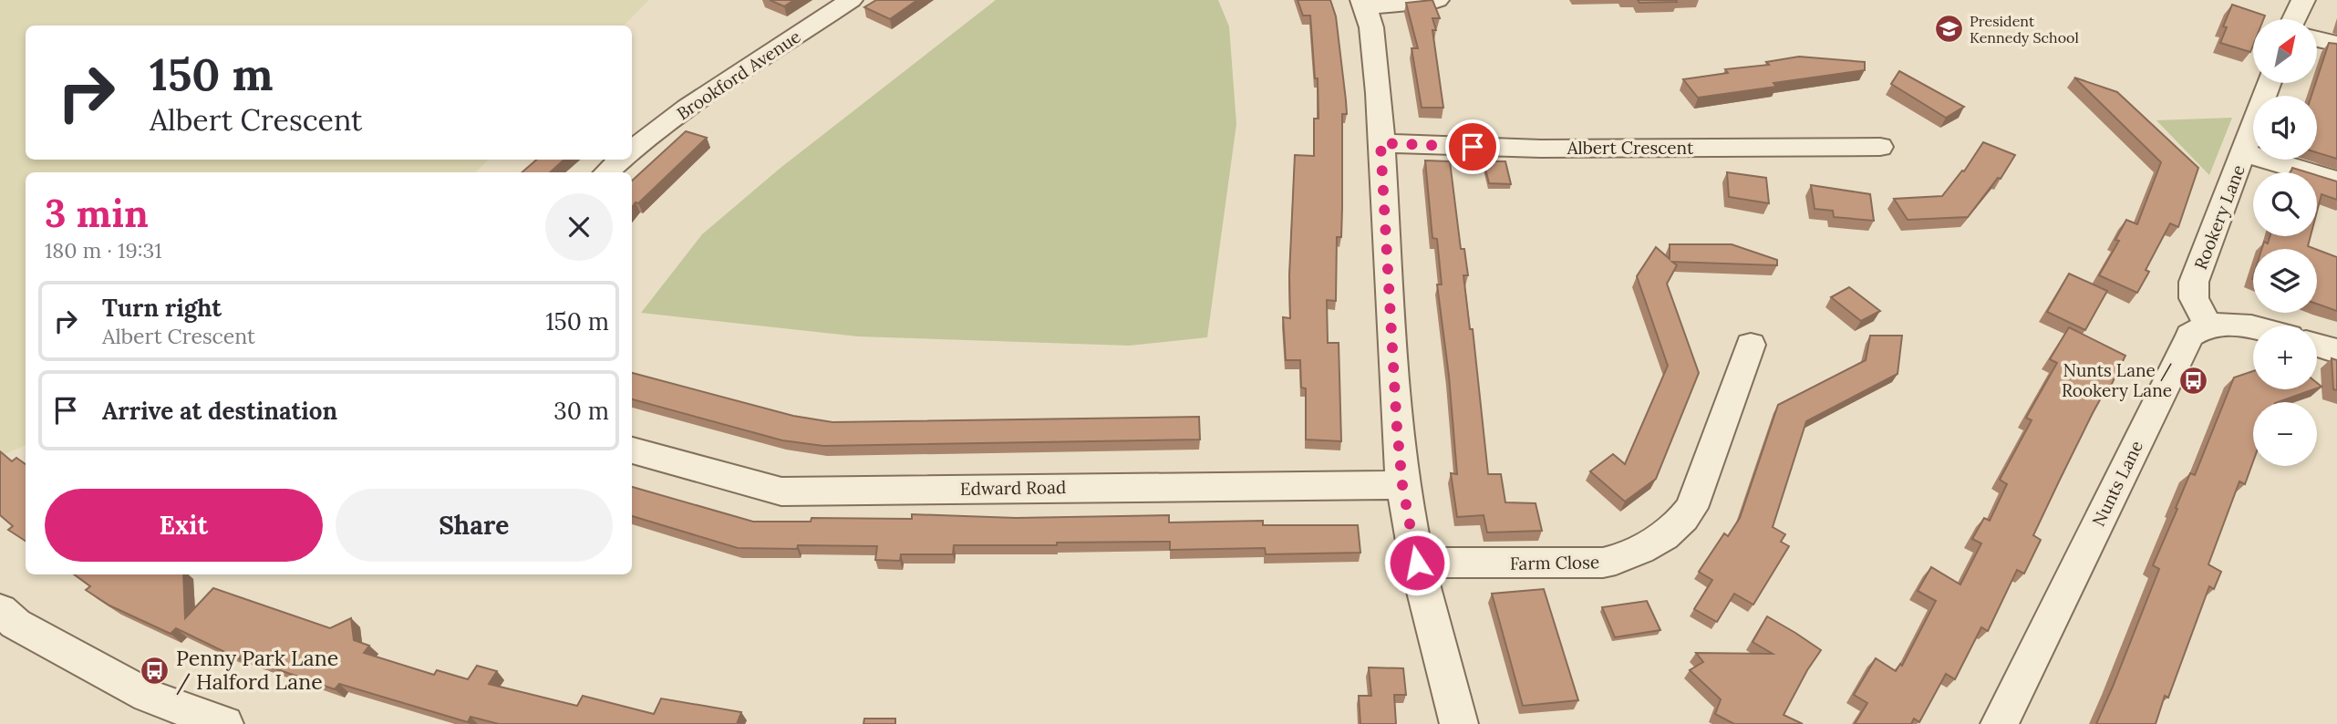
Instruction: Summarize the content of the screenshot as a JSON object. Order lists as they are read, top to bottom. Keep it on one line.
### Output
{"streets":{"street":["Brookford Avenue","Albert Crescent","Rookery Lane","Nunts Lane","Edward Road","Farm Close"]},"crossings":[["Rookery Lane","Nunts Lane"]],"places":{"school or university":["President Kennedy School"],"bus stop":["Nunts Lane / Rookery Lane","Penny Park Lane / Halford Lane"]},"north":"top right","page":{"map_buttons":["+","−"],"turn":["150 m","Albert Crescent"],"heading":["3 min","180 m · 19:31"],"list":[{"name":"Turn right","note":"Albert Crescent","value":"150 m"},{"name":"Arrive at destination","value":"30 m"}],"buttons":["Exit","Share"]}}
